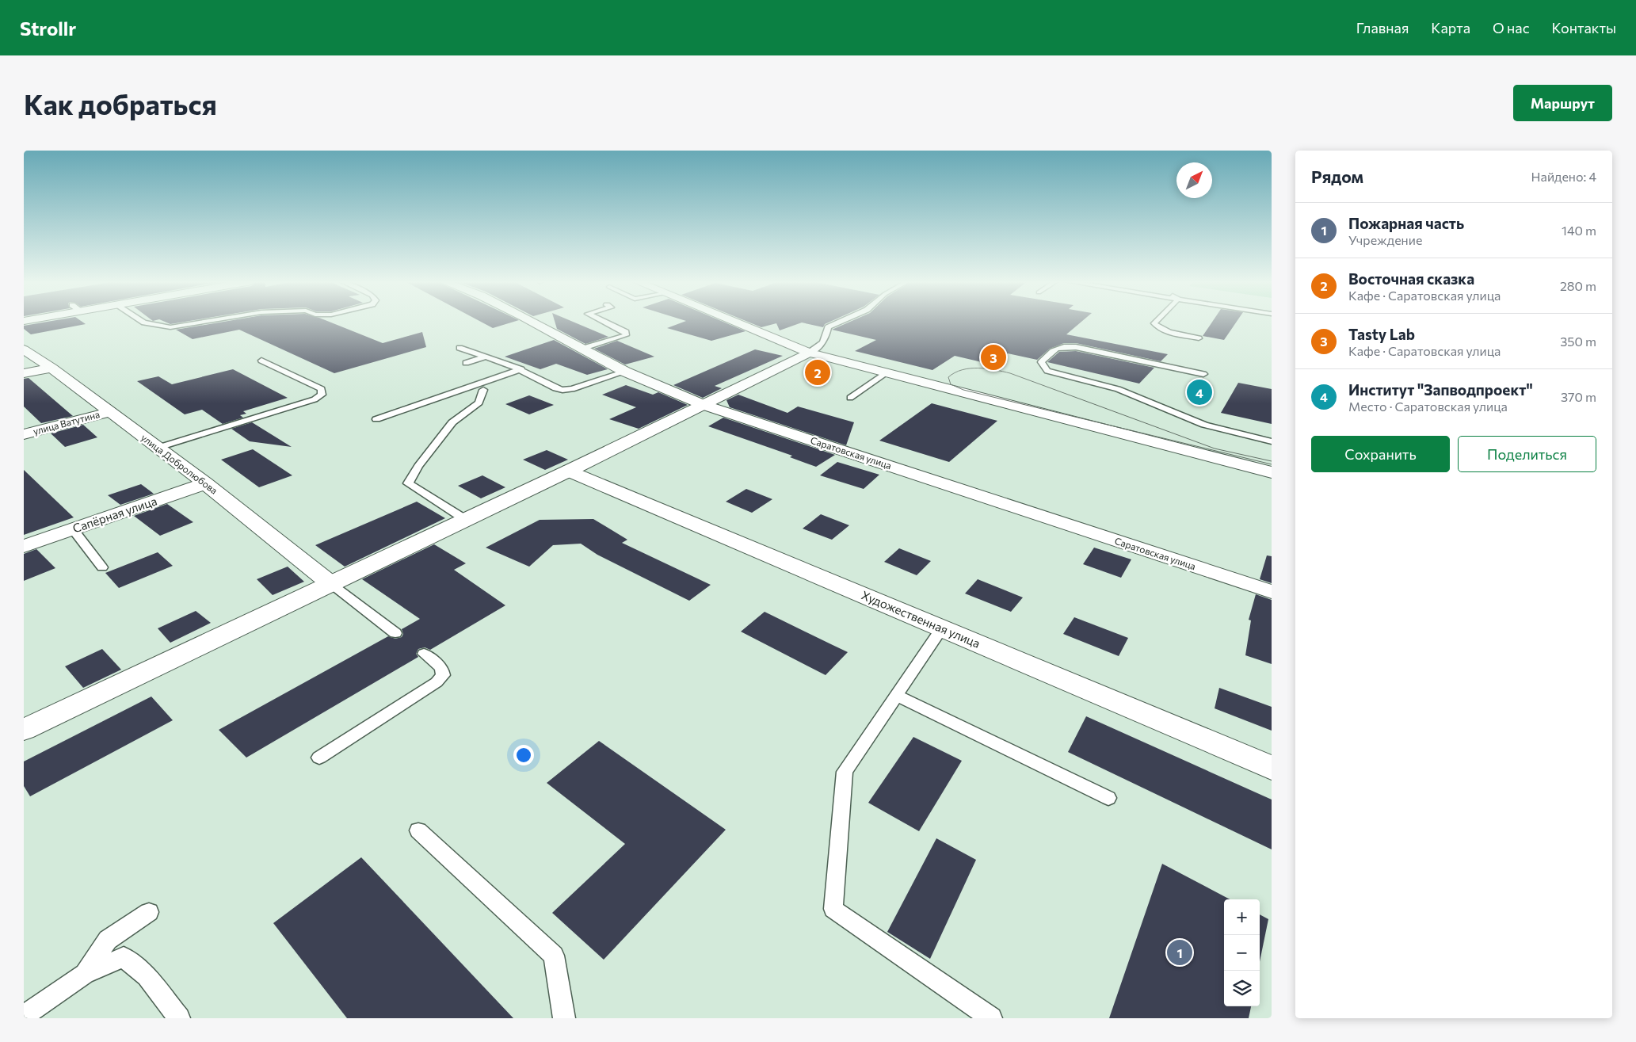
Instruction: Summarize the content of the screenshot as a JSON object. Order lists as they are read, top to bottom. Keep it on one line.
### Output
{"streets":{"street":["улица Ватутина","Саратовская улица","улица Добролюбова","Сапёрная улица","Художественная улица"]},"crossings":[["улица Ватутина","улица Добролюбова"],["улица Добролюбова","Сапёрная улица"]],"north":"top right","page":{"header":"Strollr","nav":["Главная","Карта","О нас","Контакты"],"buttons":["Маршрут",["Сохранить","Поделиться"]],"title":"Как добраться","heading":["Рядом","Найдено: 4"],"list":[{"mark":"1","name":"Пожарная часть","note":"Учреждение","value":"140 m"},{"mark":"2","name":"Восточная сказка","note":"Кафе · Саратовская улица","value":"280 m"},{"mark":"3","name":"Tasty Lab","note":"Кафе · Саратовская улица","value":"350 m"},{"mark":"4","name":"Институт \"Запводпроект\"","note":"Место · Саратовская улица","value":"370 m"}],"pins":["3","2","4","1"],"map_buttons":["+","−"]}}
